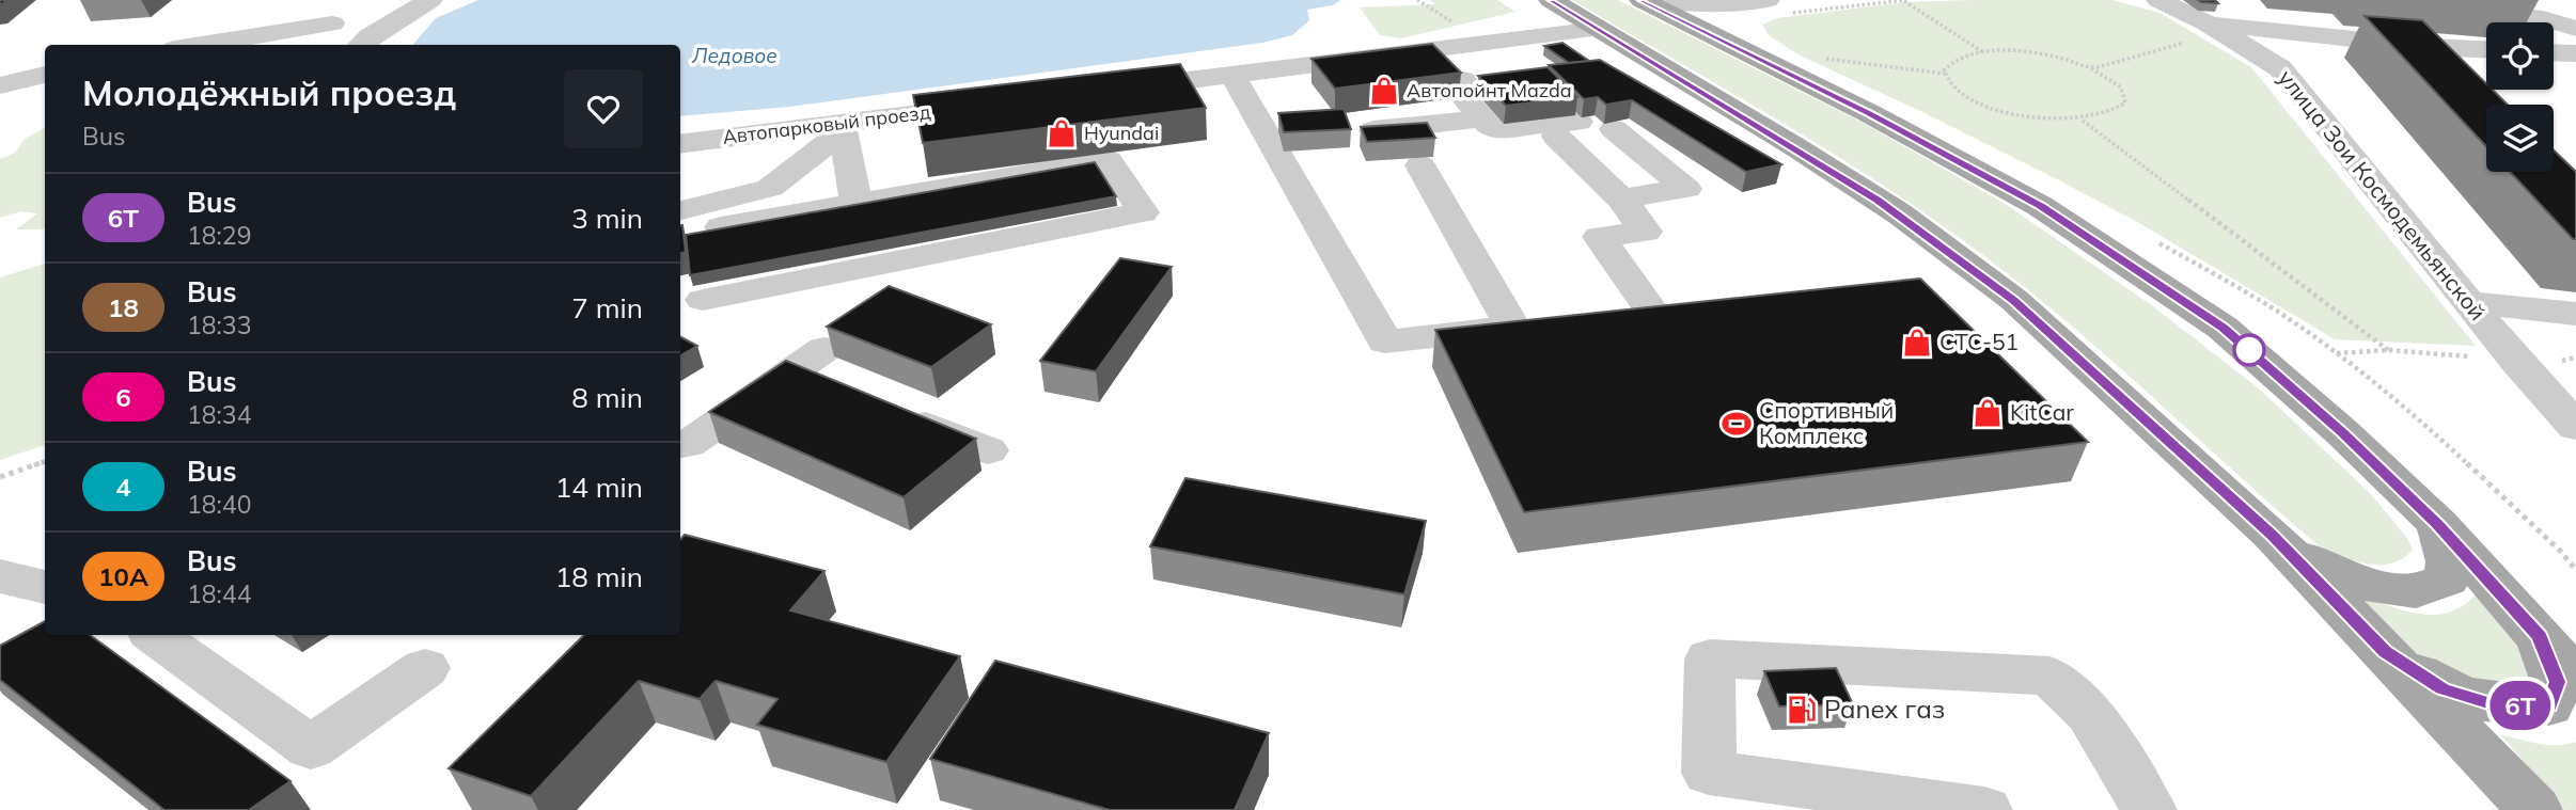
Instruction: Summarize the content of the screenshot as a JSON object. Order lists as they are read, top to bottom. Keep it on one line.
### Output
{"streets":{"street":["Автопарковый проезд","улица Зои Космодемьянской"]},"water":["Ледовое"],"places":{"shop":["Автопойнт Mazda","Hyundai","СТС-51","KitCar"],"sports":["Спортивный Комплекс"],"fuel station":["Panex газ"]},"lines":["bus line 6Т"],"page":{"on_map":"6Т","heading":["Молодёжный проезд","Bus"],"list":[{"mark":"6Т","name":"Bus","note":"18:29","value":"3 min"},{"mark":"18","name":"Bus","note":"18:33","value":"7 min"},{"mark":"6","name":"Bus","note":"18:34","value":"8 min"},{"mark":"4","name":"Bus","note":"18:40","value":"14 min"},{"mark":"10А","name":"Bus","note":"18:44","value":"18 min"}]}}
